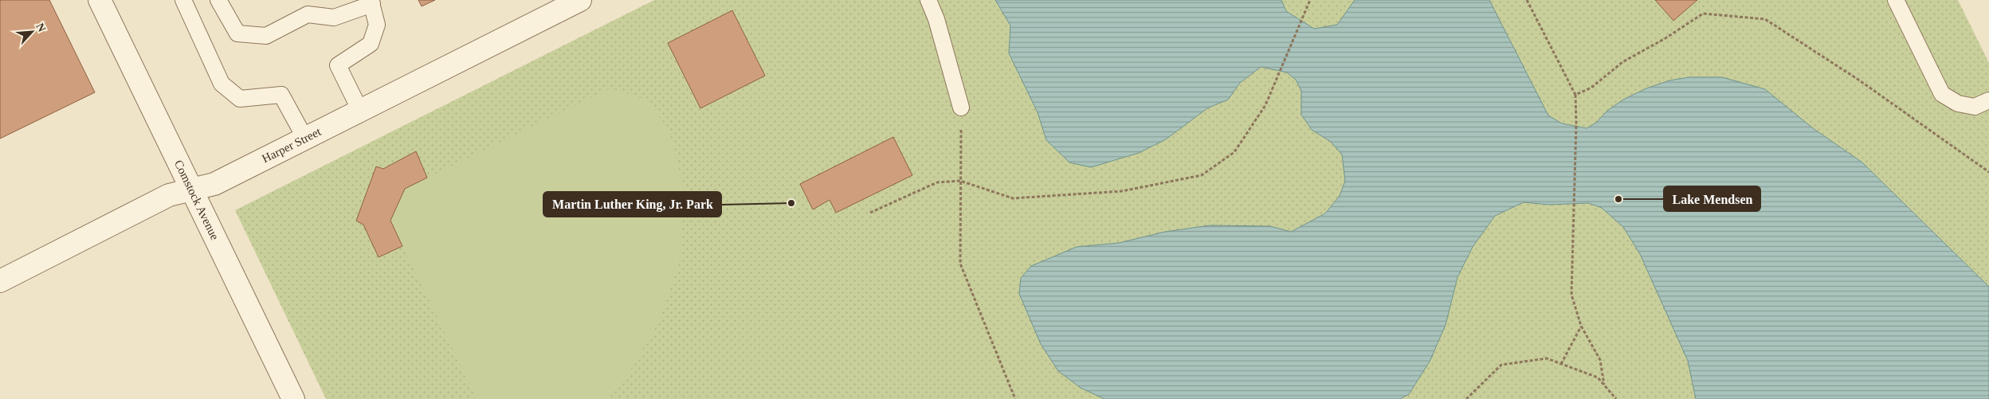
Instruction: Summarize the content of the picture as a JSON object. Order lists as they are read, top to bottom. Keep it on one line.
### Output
{"streets":{"street":["Harper Street","Comstock Avenue"]},"crossings":[["Harper Street","Comstock Avenue"]],"places":["Lake Mendsen","Martin Luther King, Jr. Park"],"north":"top right"}
